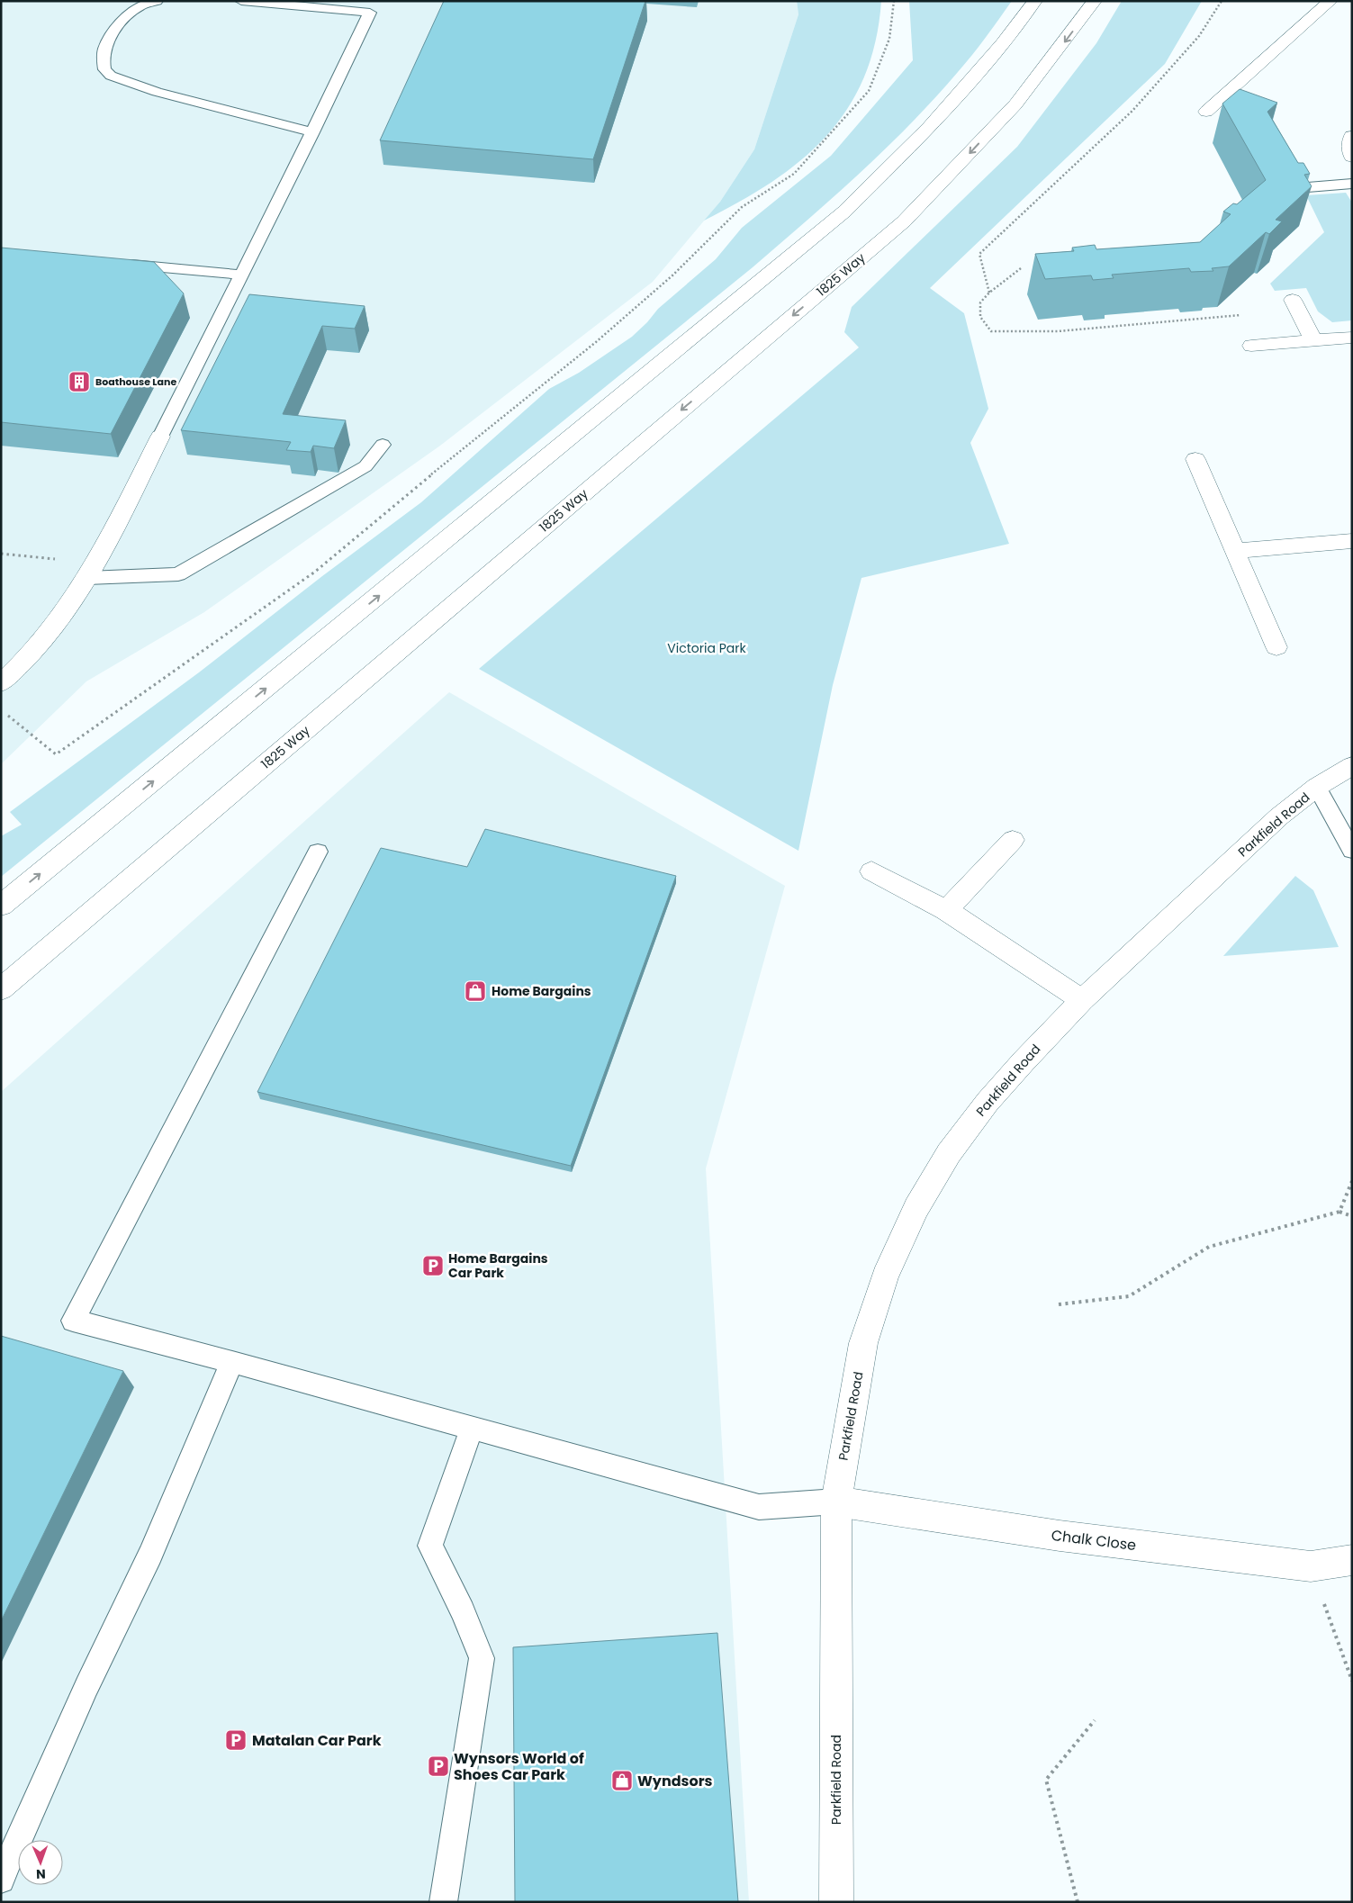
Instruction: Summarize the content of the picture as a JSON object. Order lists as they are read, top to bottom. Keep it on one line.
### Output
{"streets":{"main road":["1825 Way","Parkfield Road","Chalk Close"]},"crossings":[["Parkfield Road","Chalk Close"]],"parks":["Victoria Park"],"places":{"building":["Boathouse Lane"],"shop":["Home Bargains","Wyndsors"],"parking":["Home Bargains Car Park","Matalan Car Park","Wynsors World of Shoes Car Park"]},"north":"bottom"}
